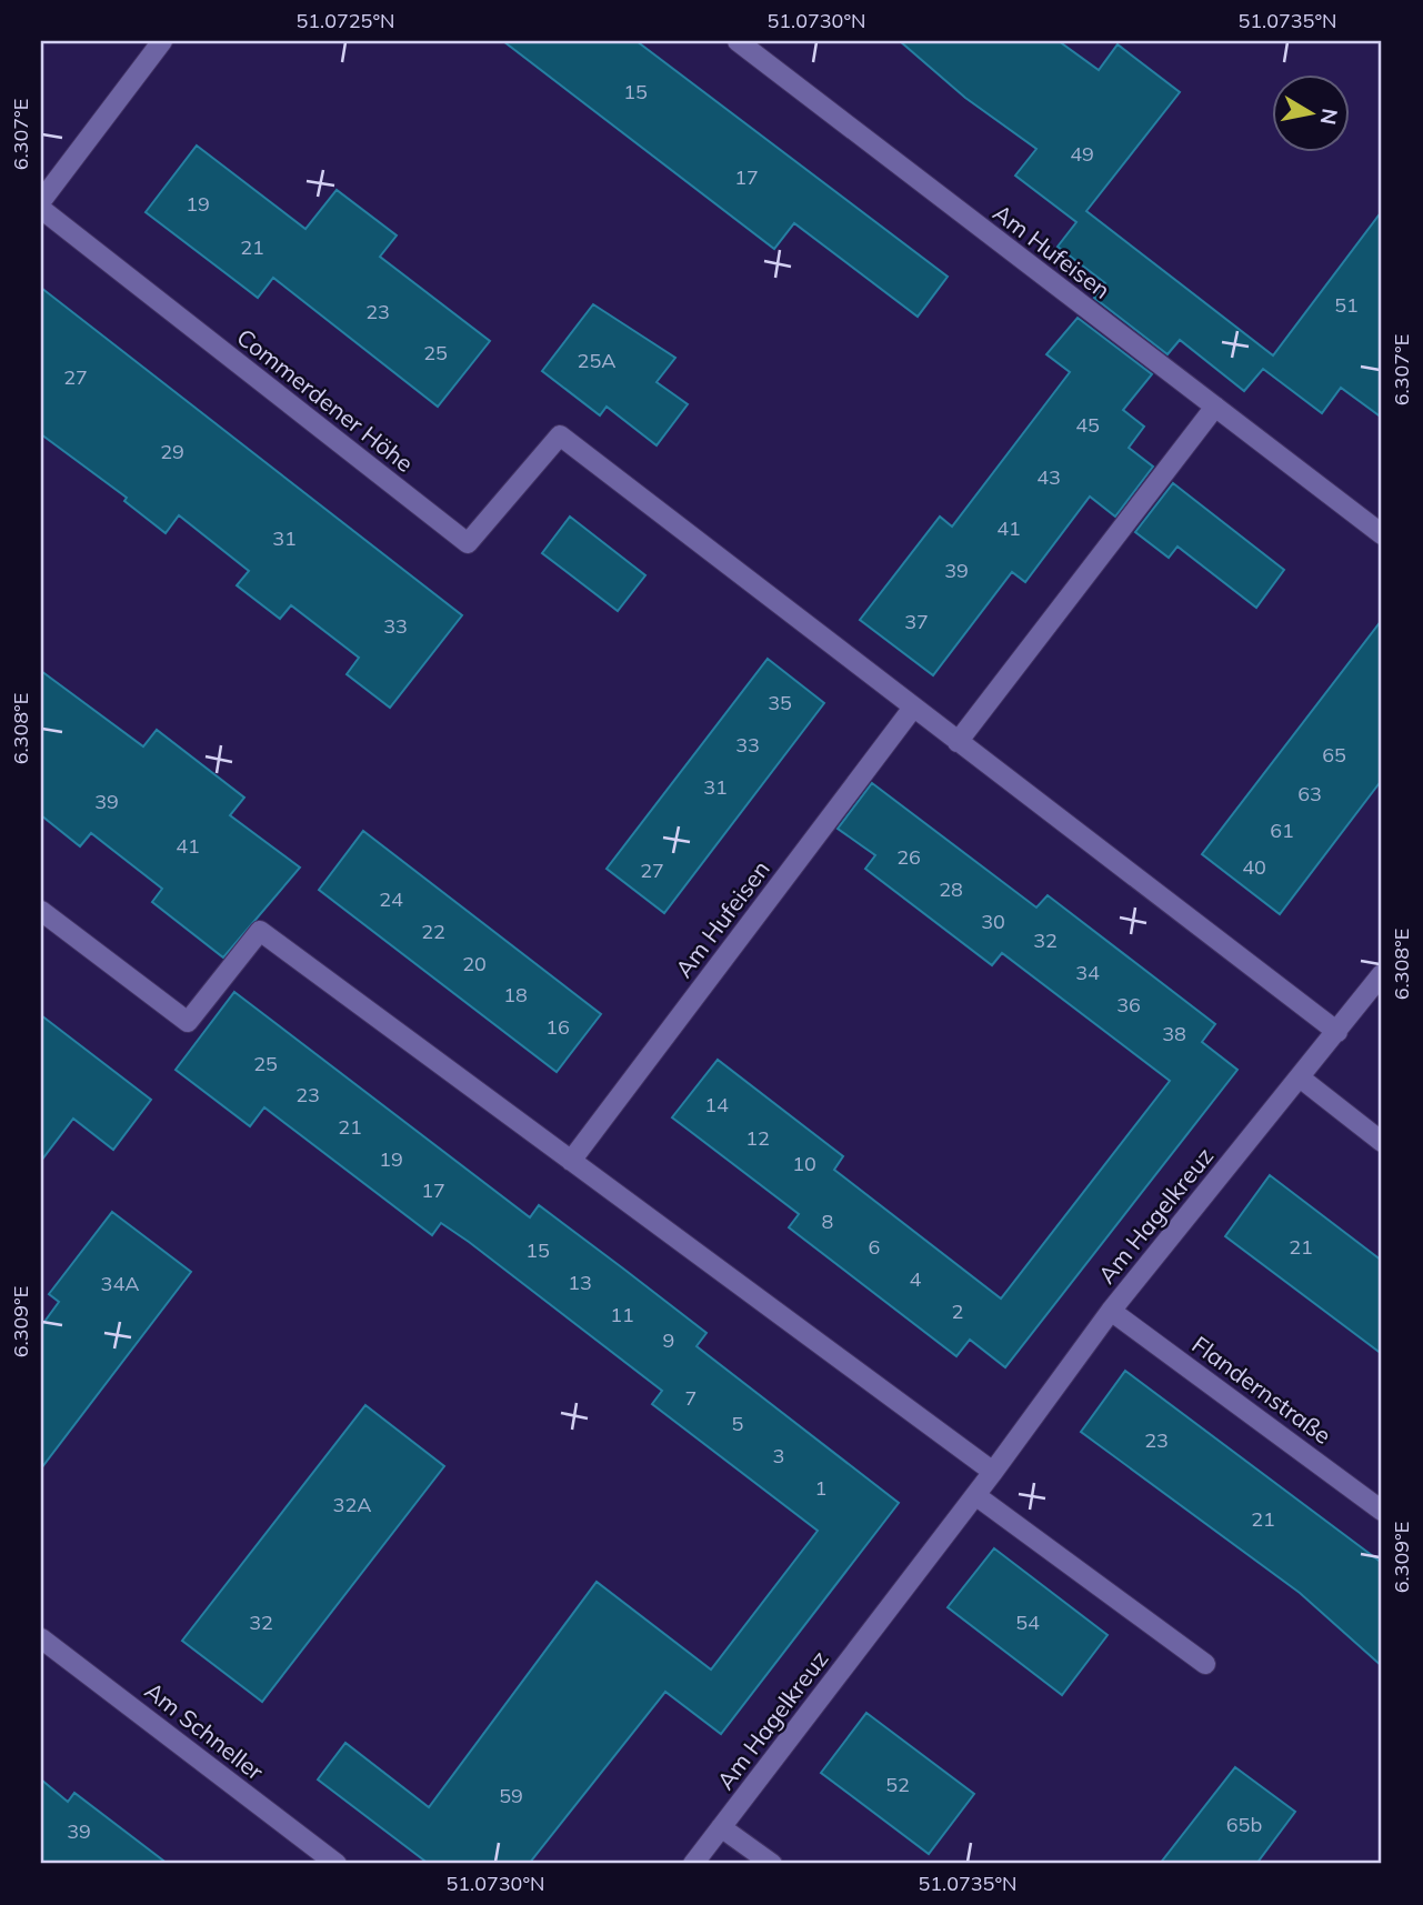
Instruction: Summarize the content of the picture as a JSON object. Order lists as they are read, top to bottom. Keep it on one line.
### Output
{"streets":{"street":["Am Hufeisen","Commerdener Höhe","Am Hagelkreuz","Flandernstraße","Am Schneller"]},"crossings":[["Am Hufeisen","Commerdener Höhe"],["Am Hagelkreuz","Flandernstraße"]],"house_numbers":["15","49","17","19","21","51","23","25","25A","27","45","29","43","41","31","39","37","33","35","33","65","31","63","39","61","41","26","40","27","28","24","30","22","32","20","34","18","36","16","38","25","23","14","21","12","19","10","17","8","6","21","15","4","13","34A","2","11","9","7","5","23","3","1","32A","21","32","54","52","59","65b","39"],"north":"right","coordinates":["51.0725°N","51.0730°N","51.0735°N","6.307°E","6.308°E","6.309°E"]}
